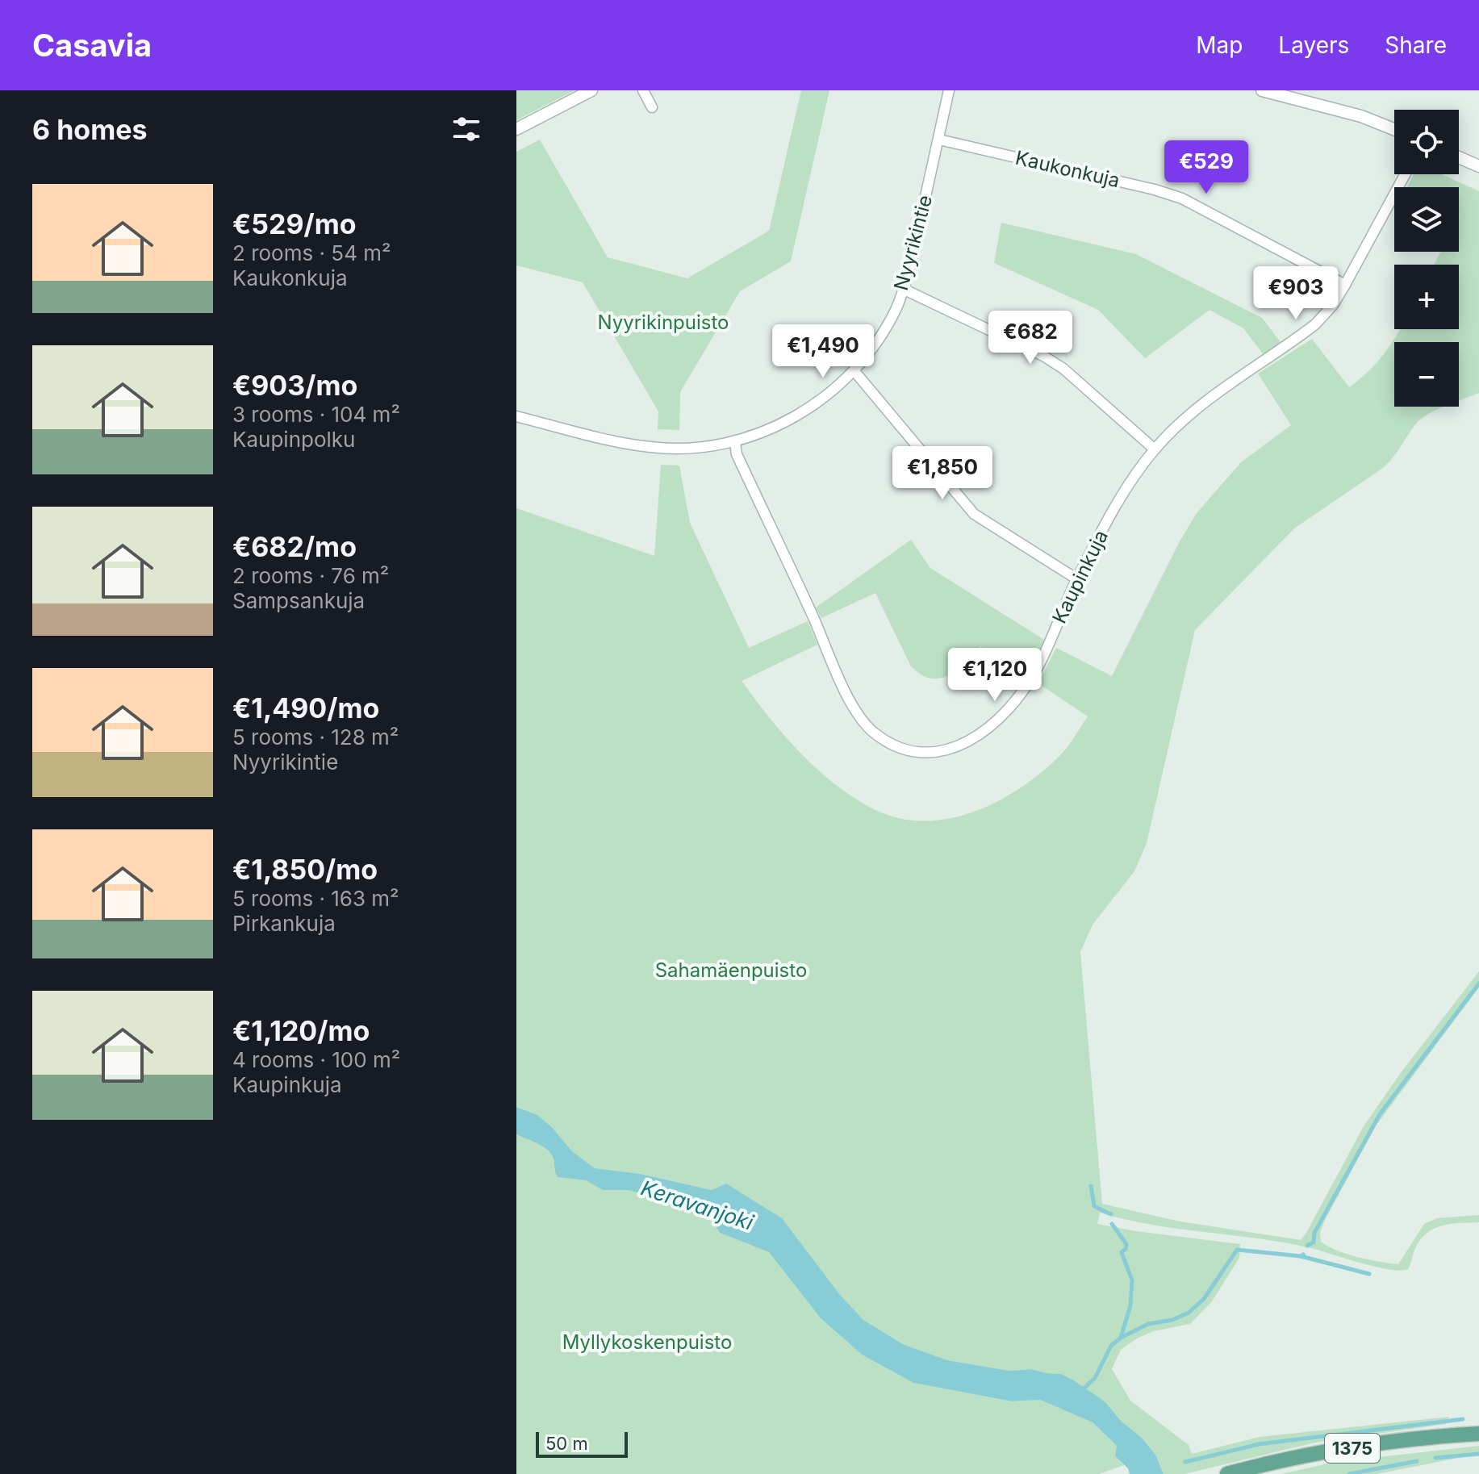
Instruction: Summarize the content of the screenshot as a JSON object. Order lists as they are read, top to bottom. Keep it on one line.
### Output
{"streets":{"main road":["1375"],"street":["Kaukonkuja","Nyyrikintie","Kaupinkuja"]},"crossings":[["Kaukonkuja","Nyyrikintie"],["Kaukonkuja","Kaupinkuja"],["Nyyrikintie","Kaupinkuja"]],"water":["Keravanjoki"],"parks":["Nyyrikinpuisto","Sahamäenpuisto","Myllykoskenpuisto"],"scale_bar":"50 m","page":{"header":"Casavia","nav":["Map","Layers","Share"],"heading":"6 homes","map_buttons":["+","−"],"price":["€529","€903","€682","€1,490","€1,850","€1,120"],"list":[{"name":"€529/mo","note":"2 rooms · 54 m² · Kaukonkuja"},{"name":"€903/mo","note":"3 rooms · 104 m² · Kaupinpolku"},{"name":"€682/mo","note":"2 rooms · 76 m² · Sampsankuja"},{"name":"€1,490/mo","note":"5 rooms · 128 m² · Nyyrikintie"},{"name":"€1,850/mo","note":"5 rooms · 163 m² · Pirkankuja"},{"name":"€1,120/mo","note":"4 rooms · 100 m² · Kaupinkuja"}],"scale":"50 m"}}
